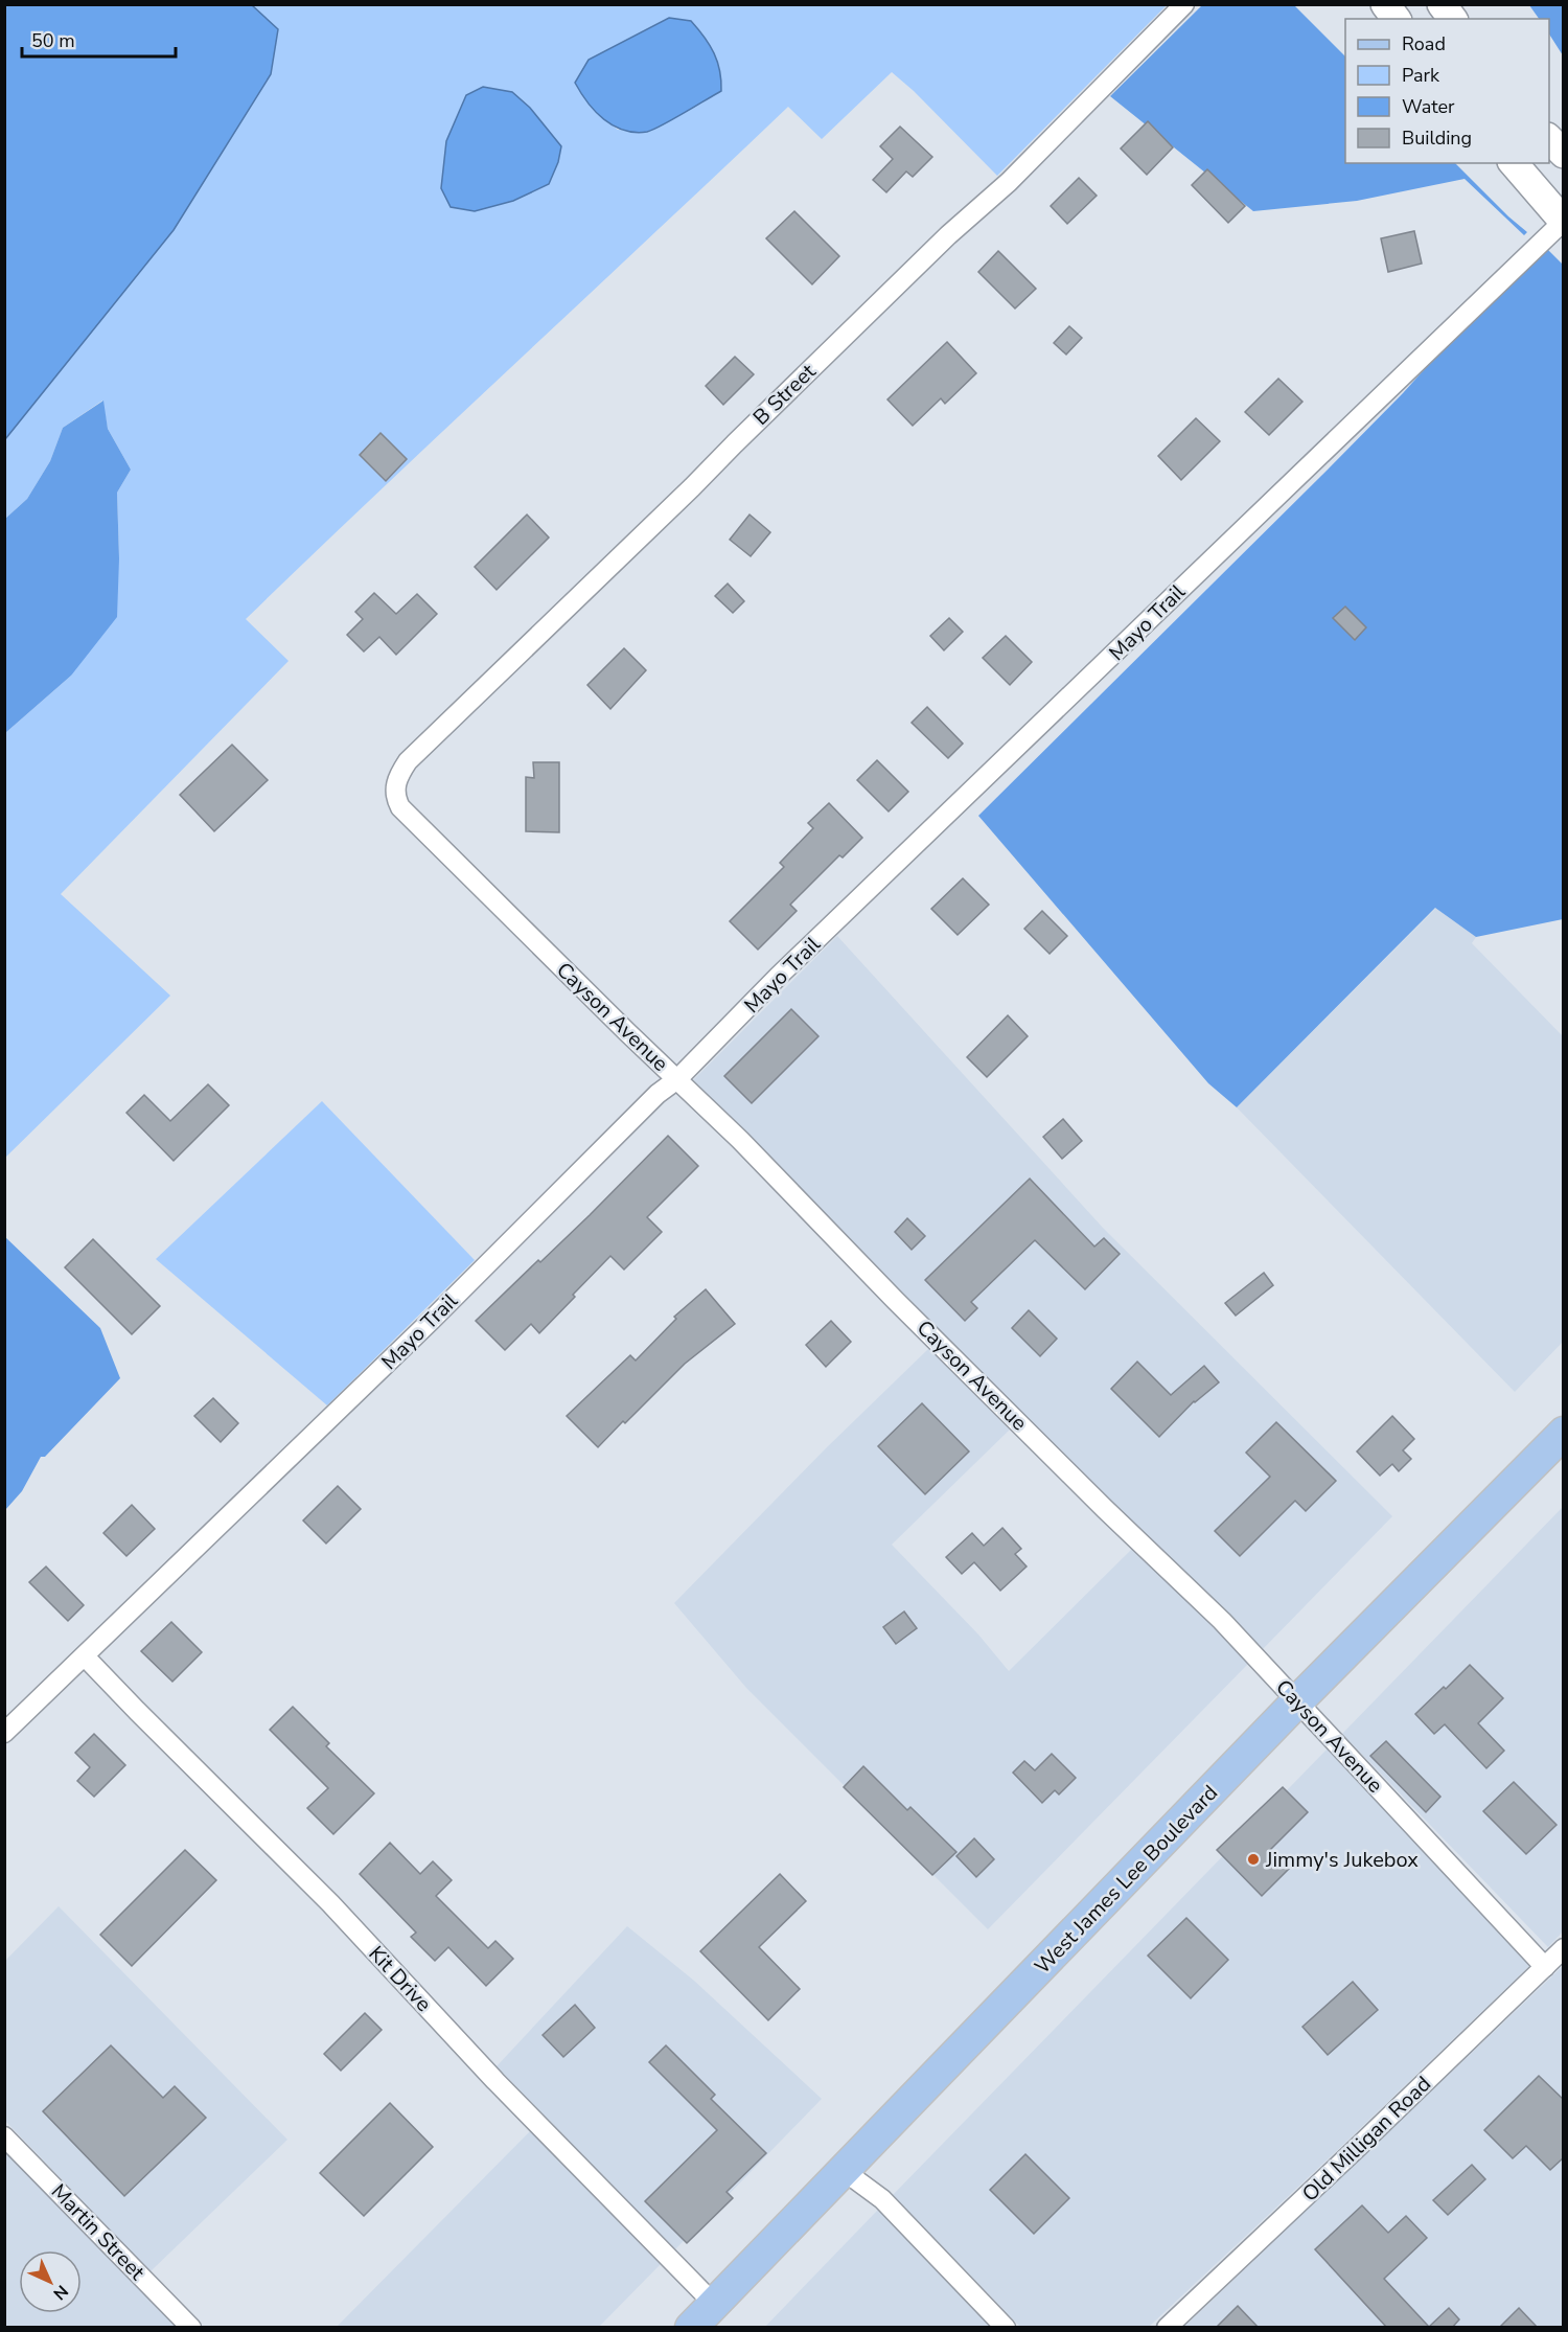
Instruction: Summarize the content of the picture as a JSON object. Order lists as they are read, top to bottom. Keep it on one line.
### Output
{"streets":{"main road":["West James Lee Boulevard"],"street":["B Street","Mayo Trail","Cayson Avenue","Kit Drive","Old Milligan Road","Martin Street"]},"crossings":[["B Street","Cayson Avenue"],["Mayo Trail","Cayson Avenue"],["Mayo Trail","Kit Drive"],["Cayson Avenue","West James Lee Boulevard"],["Cayson Avenue","Old Milligan Road"],["West James Lee Boulevard","Kit Drive"]],"places":["Jimmy's Jukebox"],"legend":["Road","Park","Water","Building"],"scale_bar":"50 m","north":"bottom right"}
